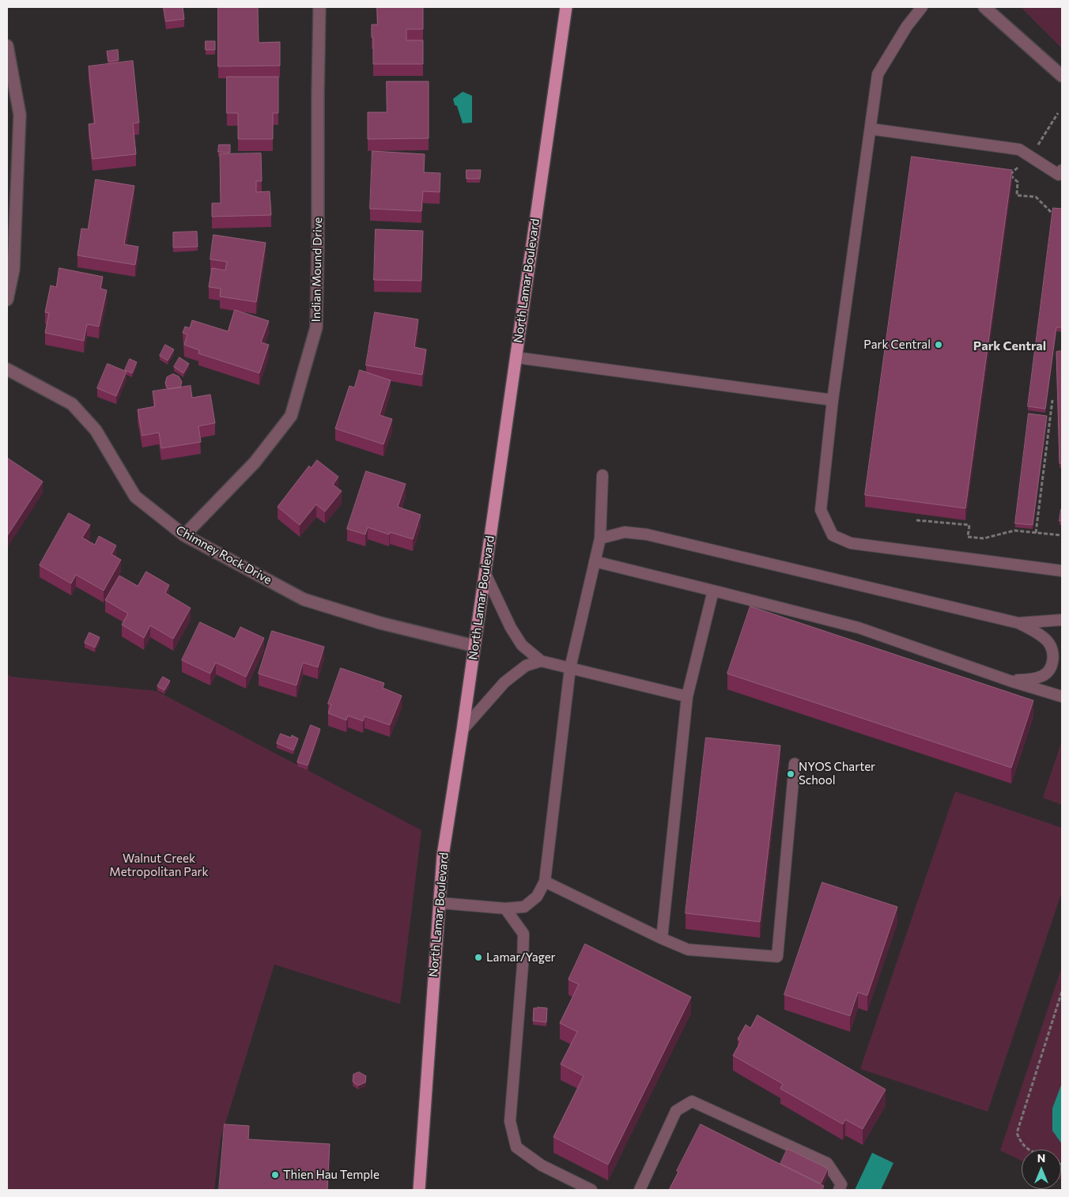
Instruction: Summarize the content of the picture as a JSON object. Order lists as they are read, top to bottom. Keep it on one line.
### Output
{"streets":{"main road":["North Lamar Boulevard"],"street":["Indian Mound Drive","Chimney Rock Drive"]},"crossings":[["Indian Mound Drive","Chimney Rock Drive"],["North Lamar Boulevard","Chimney Rock Drive"]],"districts":["Park Central"],"parks":["Walnut Creek Metropolitan Park"],"places":["Park Central","NYOS Charter School","Lamar/Yager","Thien Hau Temple"],"north":"top"}
